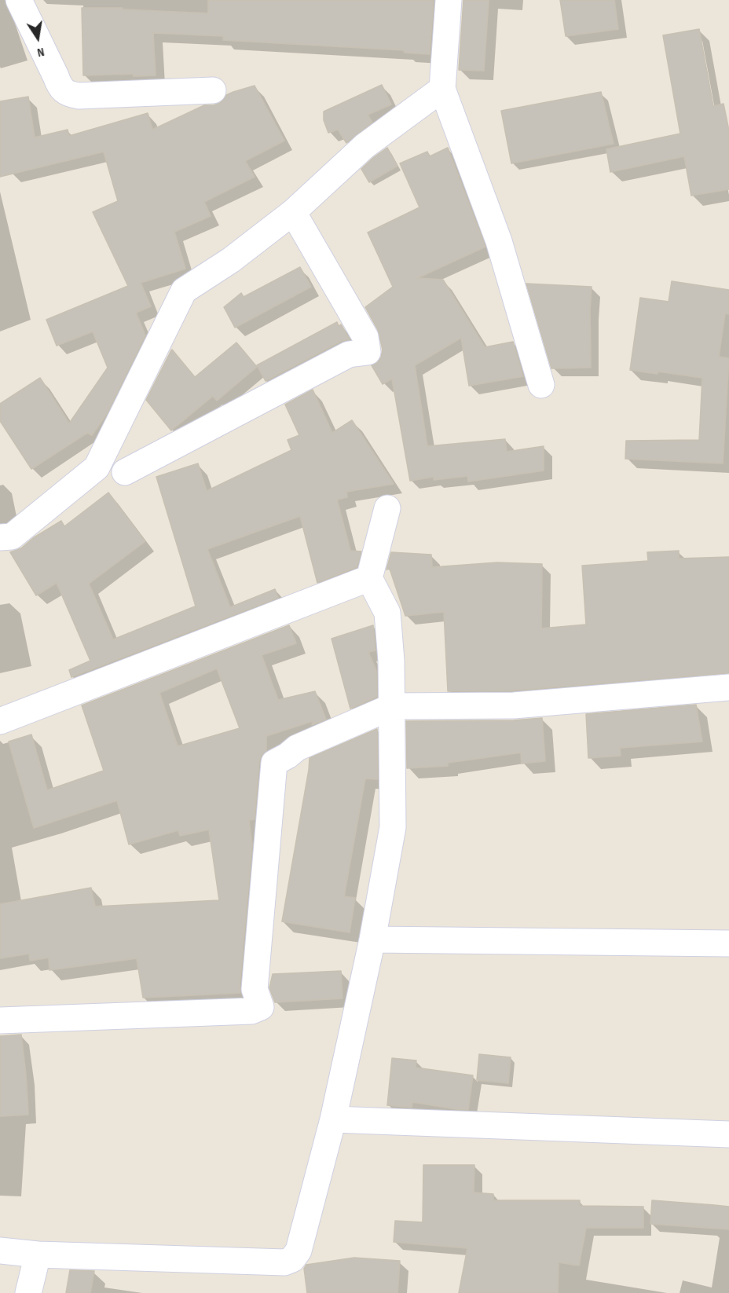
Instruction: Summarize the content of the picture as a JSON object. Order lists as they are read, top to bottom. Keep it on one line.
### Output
{"north":"bottom"}
